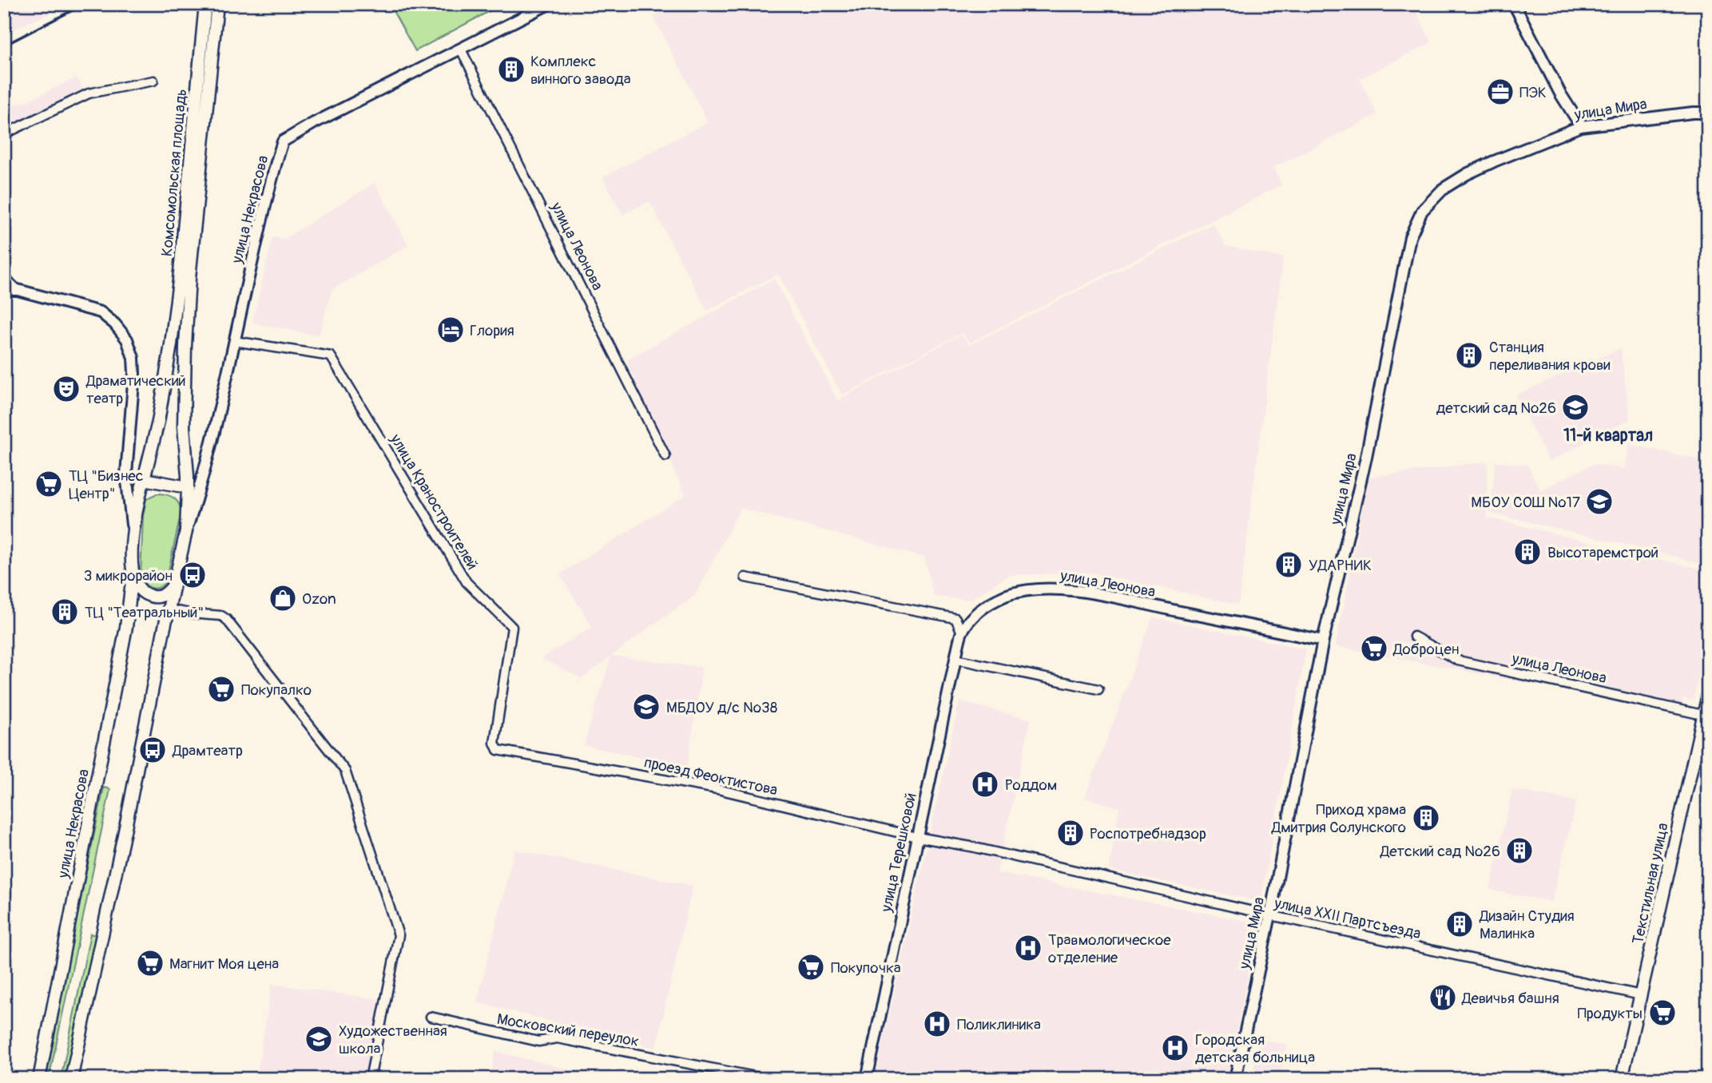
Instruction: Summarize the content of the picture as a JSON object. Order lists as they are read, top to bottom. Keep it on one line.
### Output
{"streets":{"main road":["Комсомольская площадь","улица Некрасова","Текстильная улица"],"street":["улица Мира","улица Леонова","улица Краностроителей","проезд Феоктистова","улица Терешковой","улица XXII Партсъезда","Московский переулок"]},"crossings":[["улица Мира","улица Леонова"],["улица Мира","улица XXII Партсъезда"],["Комсомольская площадь","улица Некрасова"],["улица Некрасова","улица Леонова"],["улица Некрасова","улица Краностроителей"],["улица Леонова","улица Терешковой"],["улица Леонова","Текстильная улица"],["улица Краностроителей","проезд Феоктистова"],["проезд Феоктистова","улица Терешковой"],["проезд Феоктистова","улица XXII Партсъезда"],["улица Терешковой","улица XXII Партсъезда"],["Текстильная улица","улица XXII Партсъезда"]],"districts":["11-й квартал"],"places":{"building":["Комплекс винного завода","Станция переливания крови","Высотаремстрой","УДАРНИК","ТЦ \"Театральный\"","Приход храма Дмитрия Солунского","Роспотребнадзор","Детский сад №26","Дизайн Студия Малинка"],"office":["ПЭК"],"hotel":["Глория"],"theatre":["Драматический театр"],"school or university":["детский сад №26","МБОУ СОШ №17","МБДОУ д/с №38","Художественная школа"],"supermarket":["ТЦ \"Бизнес Центр\"","Доброцен","Покупалко","Магнит Моя цена","Покупочка","Продукты"],"bus stop":["3 микрорайон","Драмтеатр"],"shop":["Ozon"],"hospital":["Роддом","Травмологическое отделение","Поликлиника","Городская детская больница"],"restaurant":["Девичья башня"]}}
